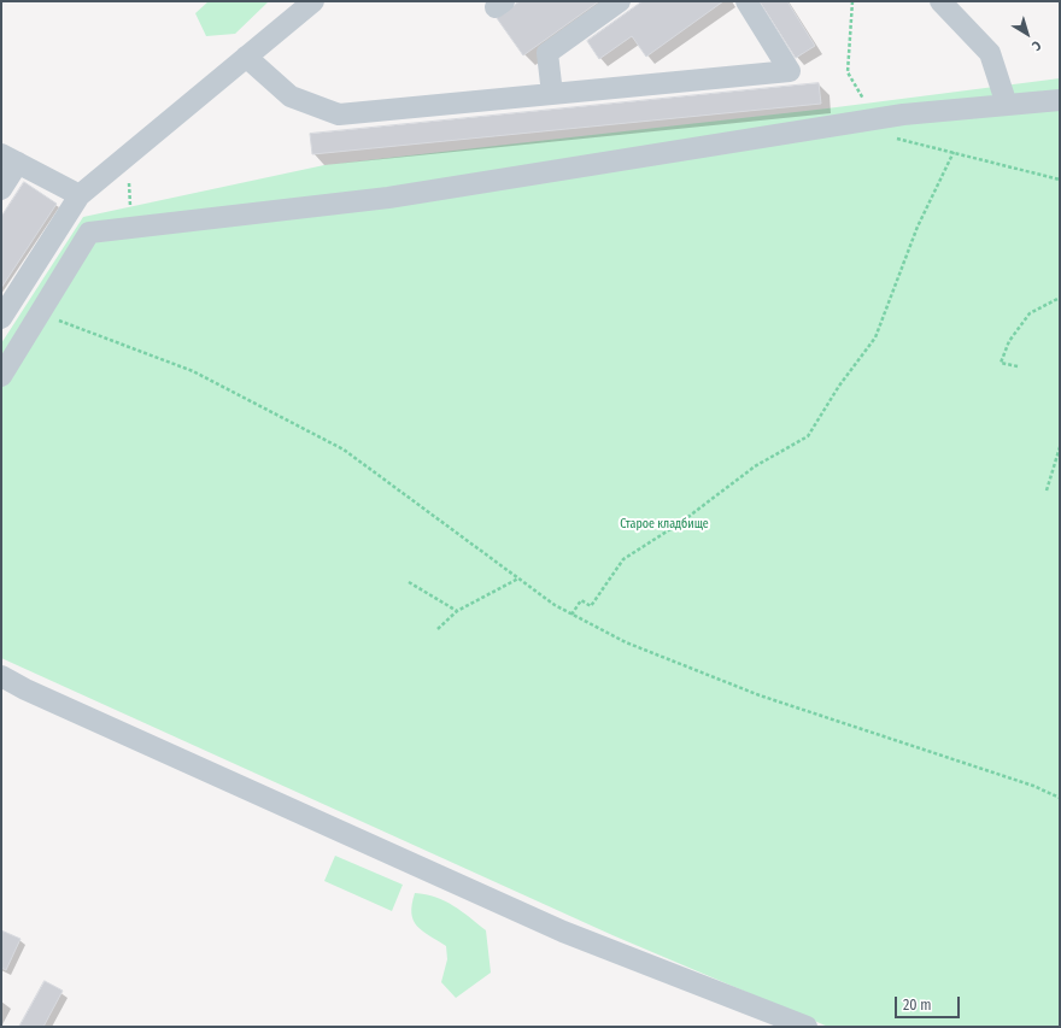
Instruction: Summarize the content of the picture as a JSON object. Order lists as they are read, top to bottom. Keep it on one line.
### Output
{"parks":["Старое кладбище"],"scale_bar":"20 m","north":"bottom right"}
